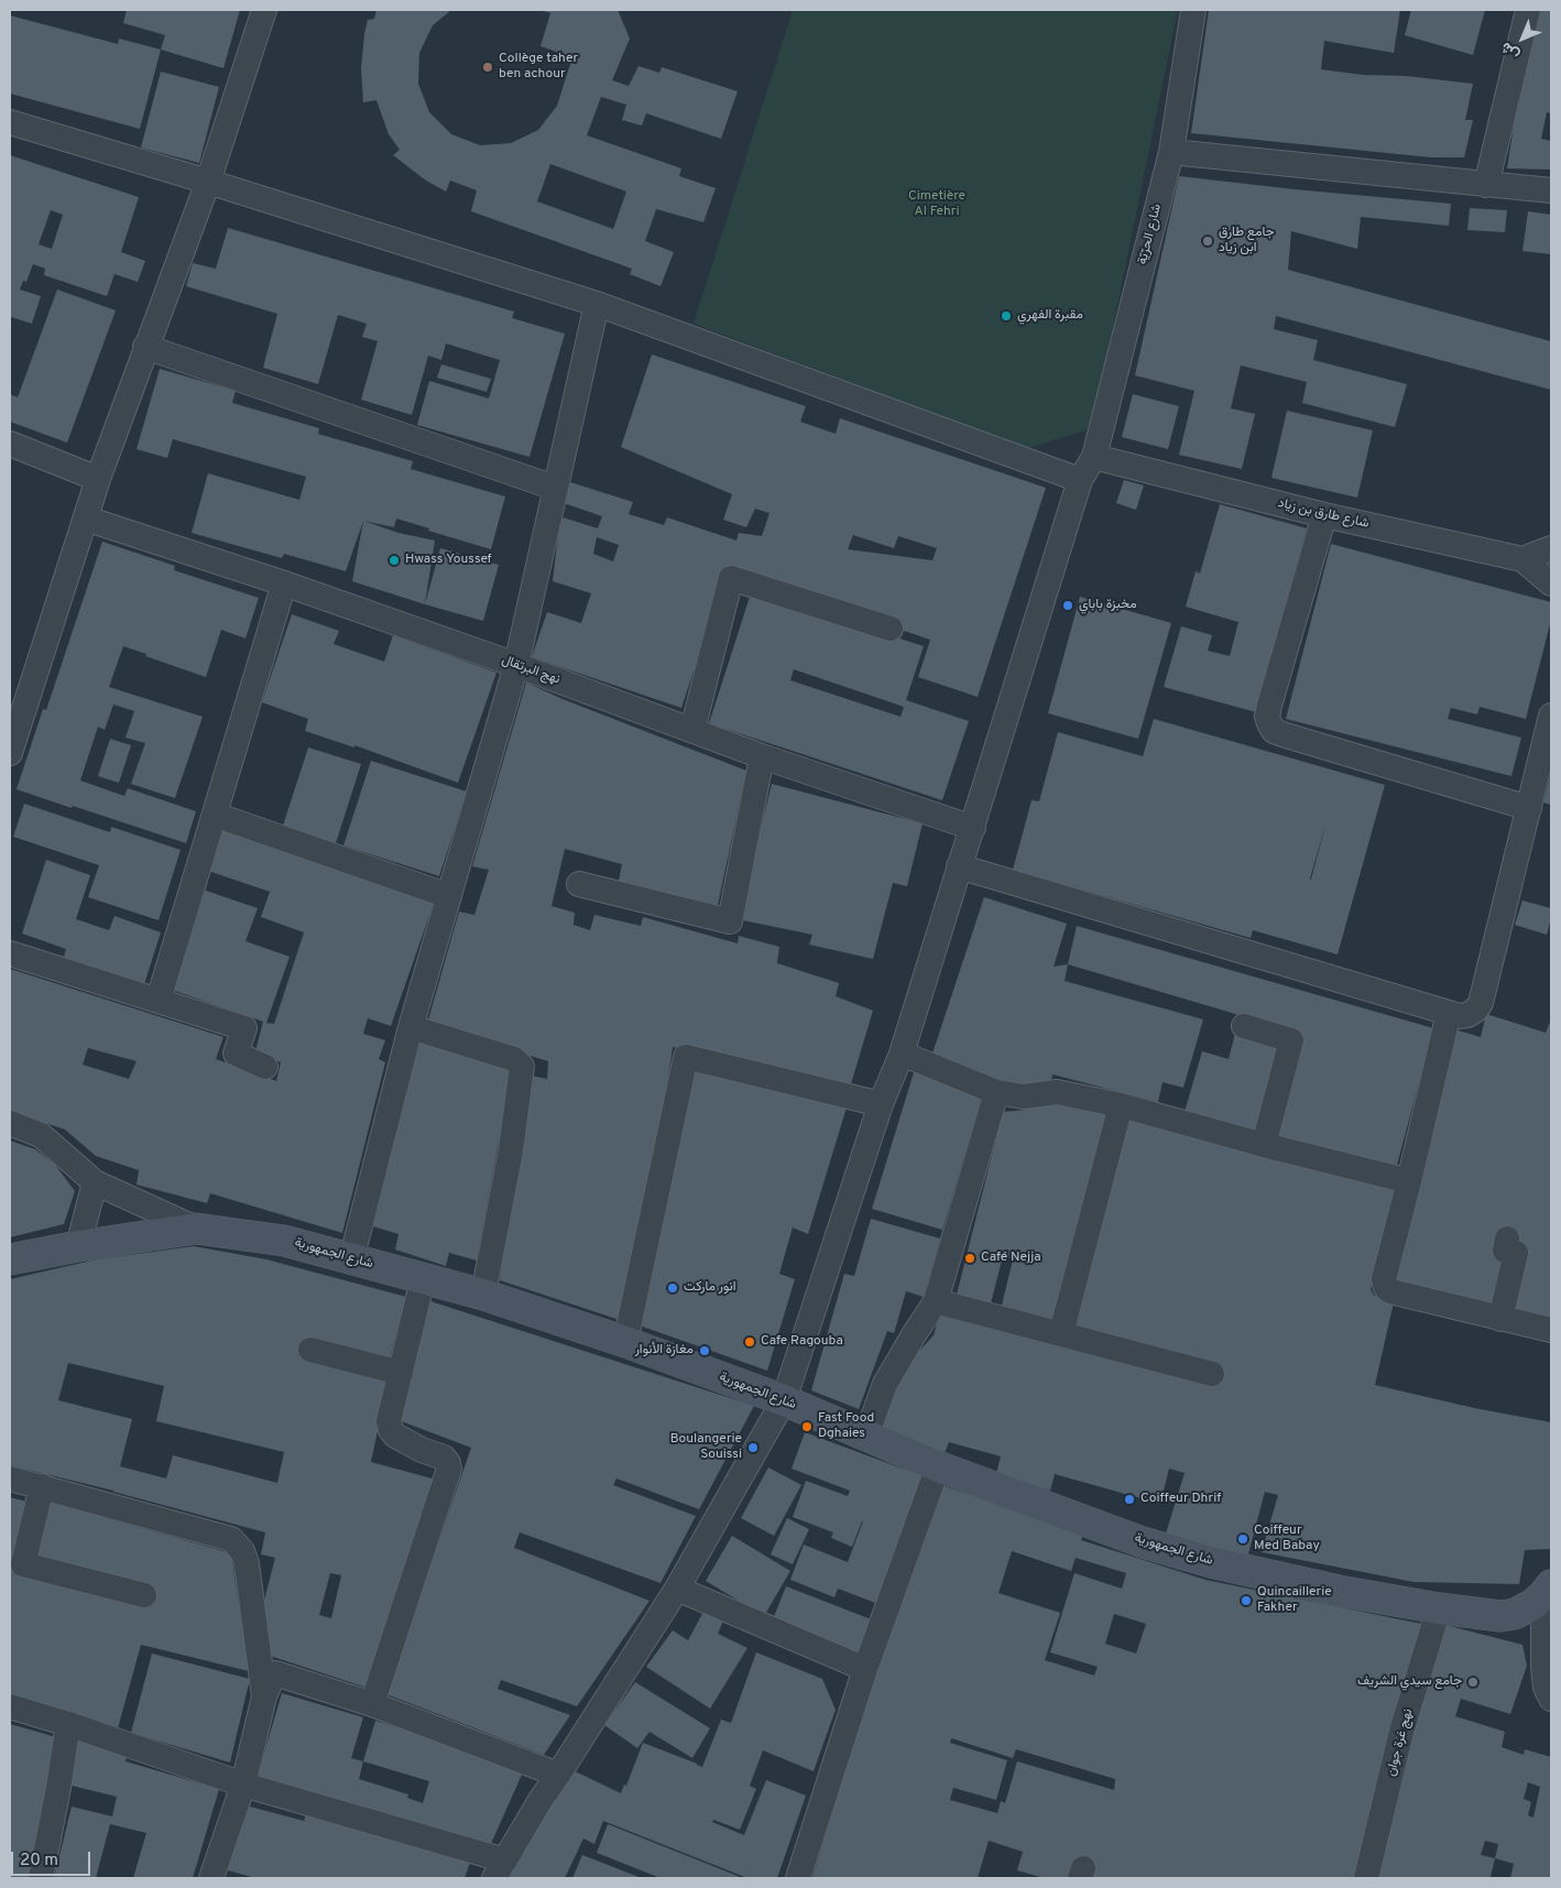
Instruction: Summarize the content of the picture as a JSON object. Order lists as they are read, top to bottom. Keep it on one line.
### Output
{"streets":{"street":["شارع الحرّيّة","شارع طارق بن زياد","نهج البرتقال","شارع الجمهورية","نهج غرة جوان"]},"crossings":[["شارع الحرّيّة","شارع طارق بن زياد"],["شارع الحرّيّة","نهج البرتقال"],["شارع الحرّيّة","شارع الجمهورية"],["شارع الجمهورية","نهج غرة جوان"]],"parks":["Cimetière Al Fehri"],"places":["Collège taher ben achour","جامع طارق ابن زياد","مقبرة الفهري","Hwass Youssef","مخبزة باباي","Café Nejja","انور ماركت","Cafe Ragouba","مغازة الأنوار","Fast Food Dghaies","Boulangerie Souissi","Coiffeur Dhrif","Coiffeur Med Babay","Quincaillerie Fakher","جامع سيدي الشريف"],"scale_bar":"20 m","north":"bottom left"}
